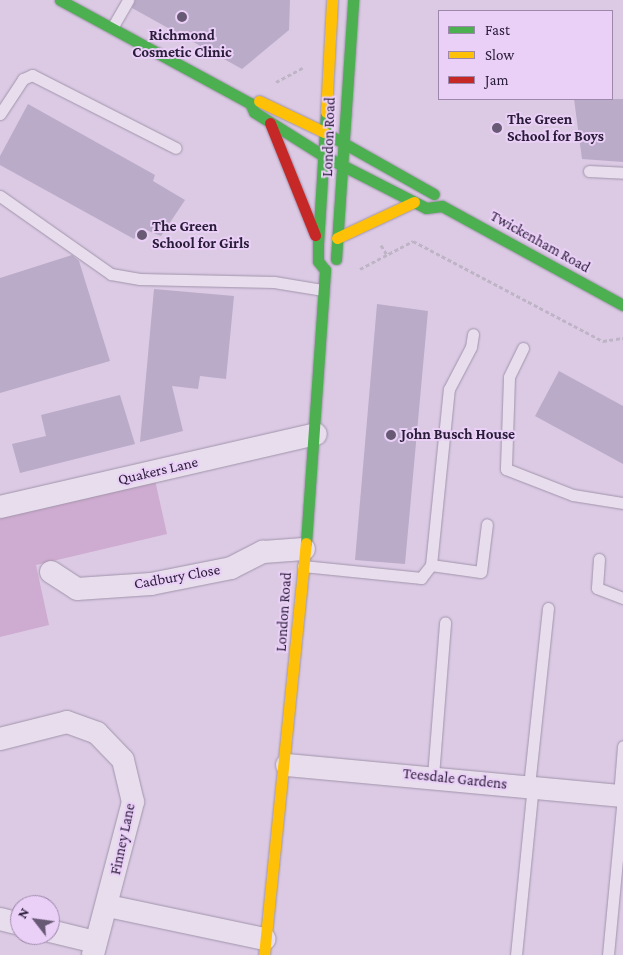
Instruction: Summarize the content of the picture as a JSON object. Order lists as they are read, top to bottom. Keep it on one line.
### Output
{"streets":{"main road":["London Road","Twickenham Road"],"street":["Quakers Lane","Cadbury Close","Teesdale Gardens","Finney Lane"]},"crossings":[["London Road","Twickenham Road"],["London Road","Quakers Lane"],["London Road","Cadbury Close"],["London Road","Teesdale Gardens"]],"places":["Richmond Cosmetic Clinic","The Green School for Boys","The Green School for Girls","John Busch House"],"legend":["Fast","Slow","Jam"],"north":"top left"}
